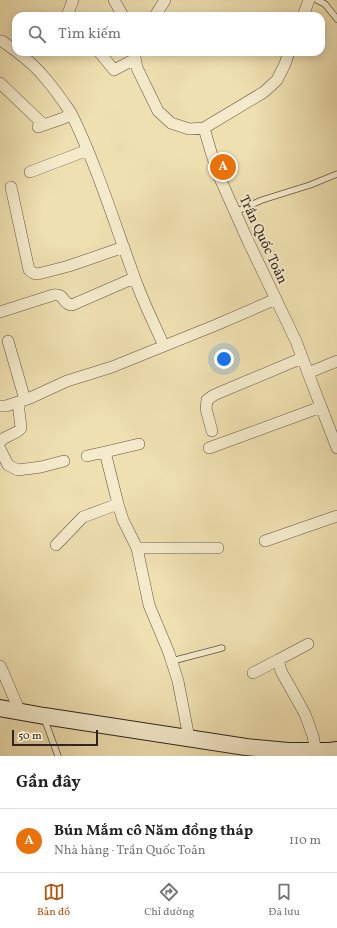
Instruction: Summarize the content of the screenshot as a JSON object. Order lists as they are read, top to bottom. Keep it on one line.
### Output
{"streets":{"street":["Trần Quốc Toản"]},"scale_bar":"50 m","page":{"search":"Tìm kiếm","pins":"A","scale":"50 m","heading":"Gần đây","list":[{"mark":"A","name":"Bún Mắm cô Năm đồng tháp","note":"Nhà hàng · Trần Quốc Toản","value":"110 m"}],"nav":["Bản đồ","Chỉ đường","Đã lưu"]}}
